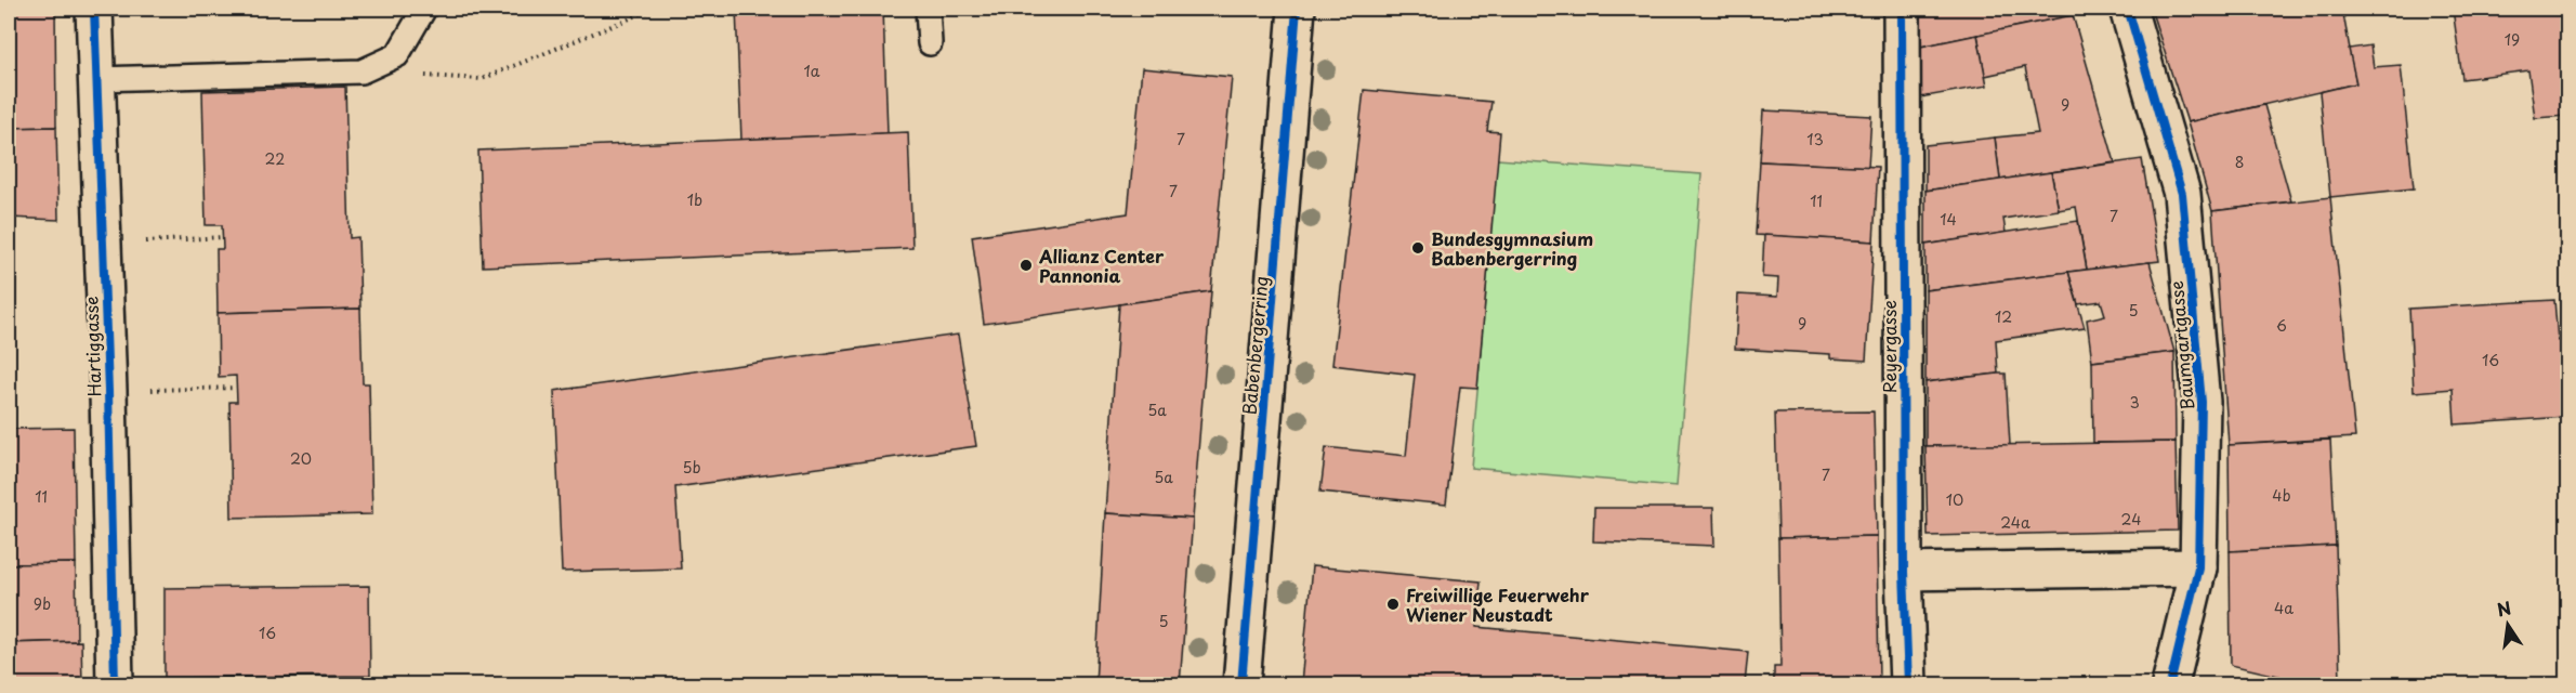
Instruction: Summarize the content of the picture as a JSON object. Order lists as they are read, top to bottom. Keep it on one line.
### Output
{"streets":{"street":["Babenbergerring","Baumgartgasse","Hartiggasse","Reyergasse"]},"places":["Bundesgymnasium Babenbergerring","Allianz Center Pannonia","Freiwillige Feuerwehr Wiener Neustadt"],"house_numbers":["19","1a","9","7","13","22","8","7","1b","11","7","14","5","12","9","6","16","3","5a","20","5b","7","5a","4b","11","10","24","24a","9b","4a","5","16"],"north":"top"}
